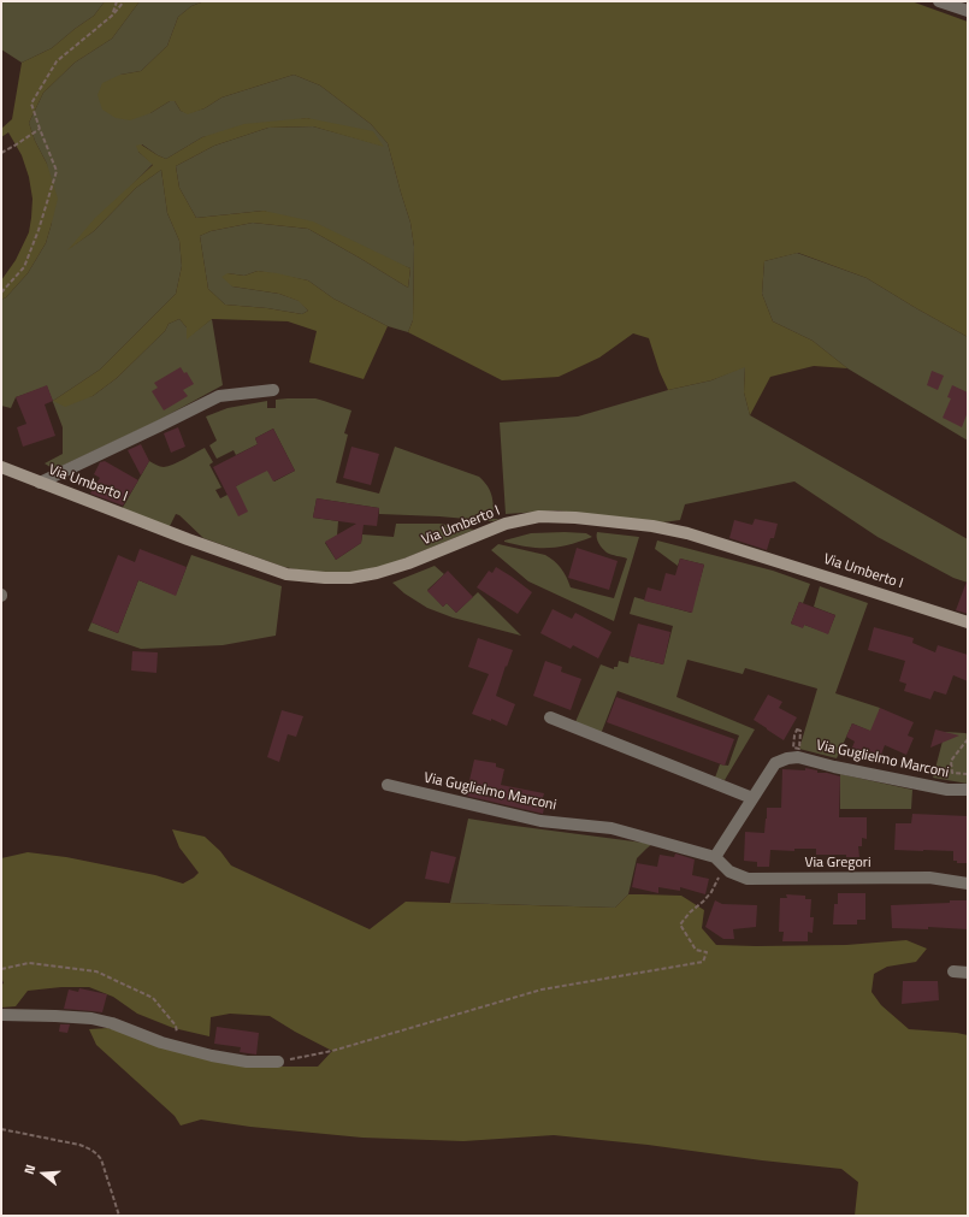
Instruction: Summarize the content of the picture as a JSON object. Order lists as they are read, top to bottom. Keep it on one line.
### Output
{"streets":{"main road":["Via Umberto I"],"street":["Via Guglielmo Marconi","Via Gregori"]},"crossings":[["Via Guglielmo Marconi","Via Gregori"]],"north":"left"}
